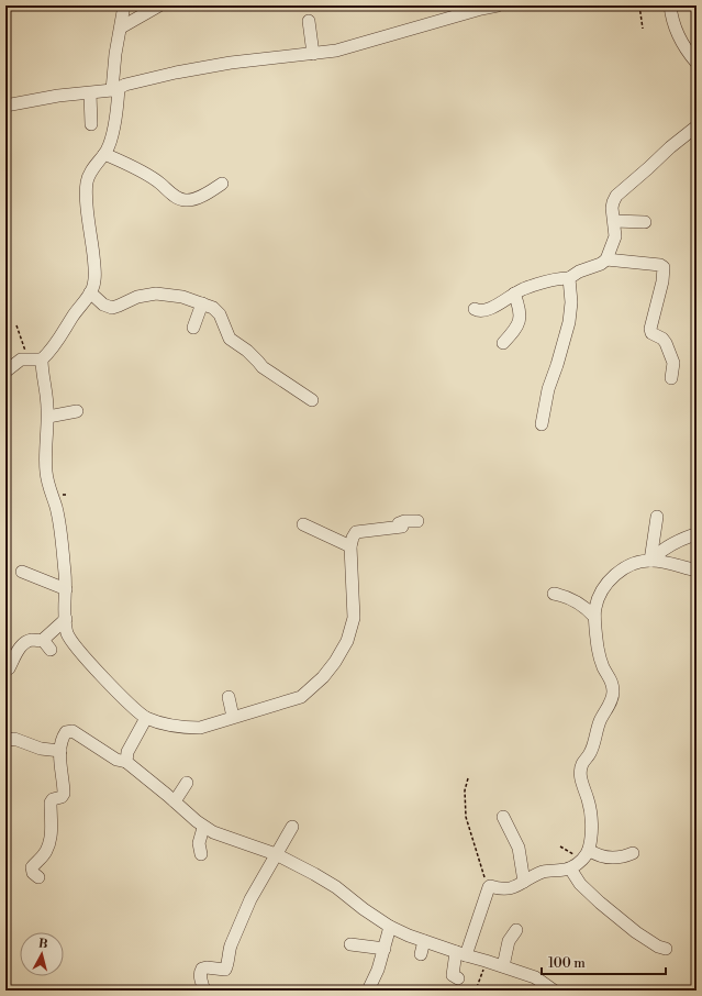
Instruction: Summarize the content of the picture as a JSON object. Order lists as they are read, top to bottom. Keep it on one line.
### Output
{"scale_bar":"100 m","north":"top"}
